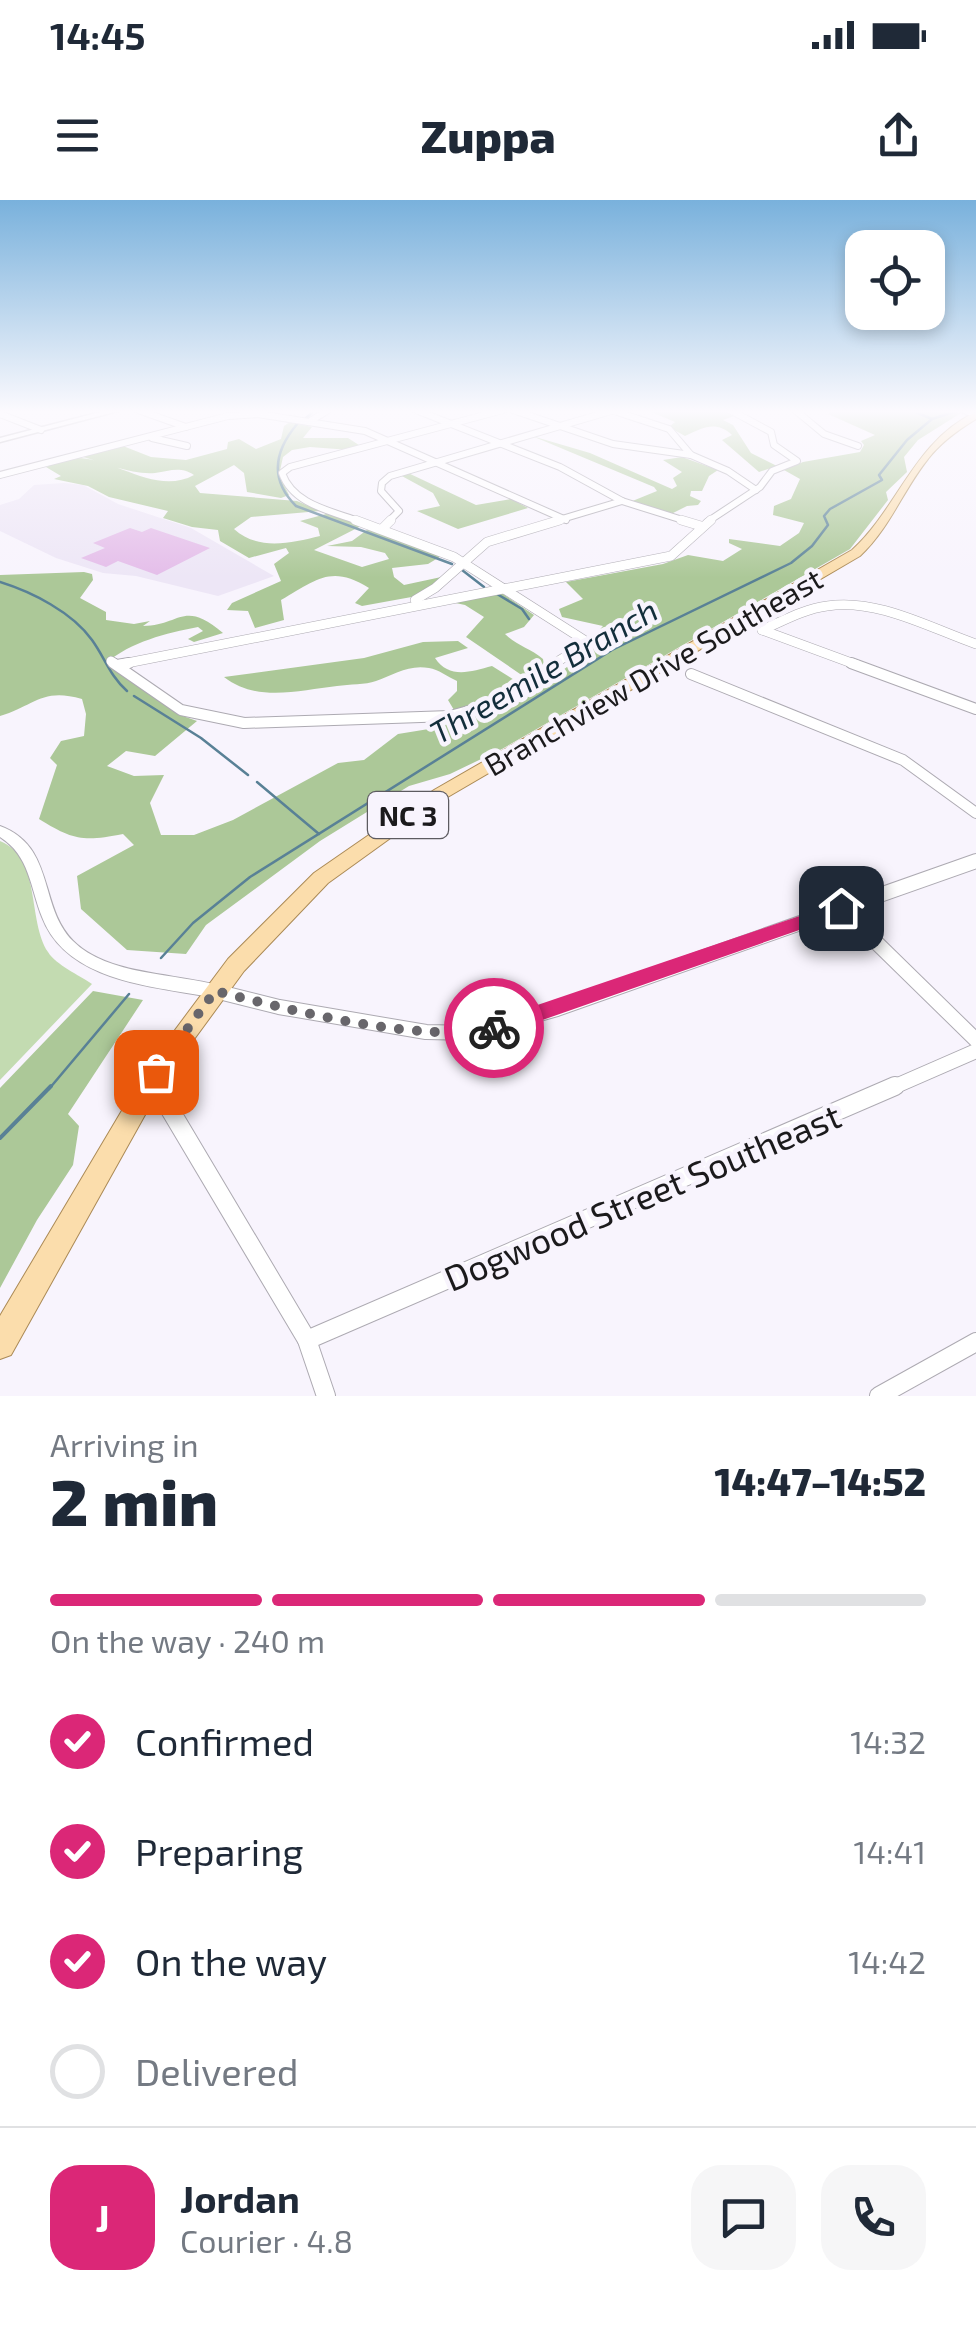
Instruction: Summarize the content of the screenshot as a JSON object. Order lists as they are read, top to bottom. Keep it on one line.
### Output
{"streets":{"main road":["Branchview Drive Southeast","NC 3"],"street":["Dogwood Street Southeast"]},"water":["Threemile Branch"],"page":{"status":"14:45","header":"Zuppa","heading":["2 min","Arriving in","14:47–14:52"],"panel":["Jordan","Courier · 4.8"],"bar":"On the way · 240 m","list":[["Confirmed","14:32"],["Preparing","14:41"],["On the way","14:42"],"Delivered"],"round":"J"}}
